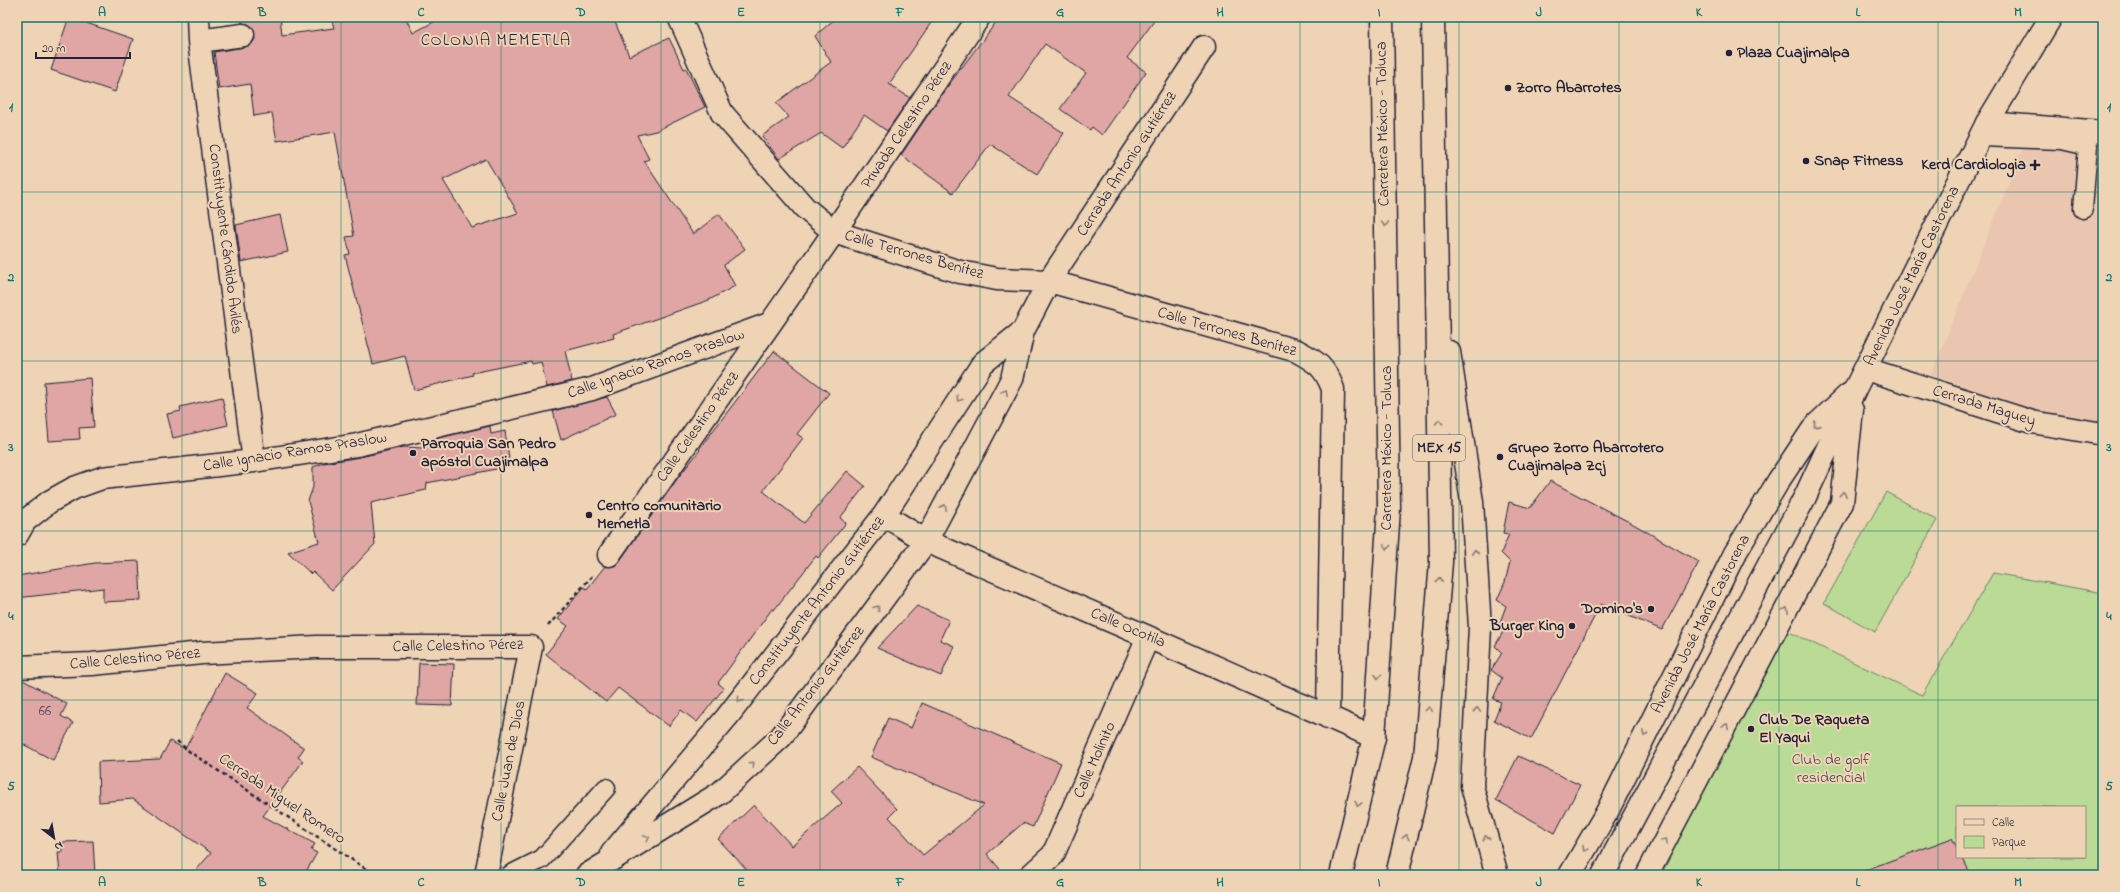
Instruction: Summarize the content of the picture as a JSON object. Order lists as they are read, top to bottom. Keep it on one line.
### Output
{"streets":{"street":["Carretera México - Toluca","Privada Celestino Pérez","Cerrada Antonio Gutiérrez","Constituyente Cándido Avilés","Calle Terrones Benítez","Avenida José María Castorena","Calle Ignacio Ramos Praslow","Cerrada Maguey","Calle Celestino Pérez","MEX 15","Constituyente Antonio Gutiérrez","Calle Ocotila","Calle Antonio Gutiérrez","Calle Molinito","Calle Juan de Dios"],"path":["Cerrada Miguel Romero"]},"crossings":[["Carretera México - Toluca","Calle Ocotila"],["Privada Celestino Pérez","Calle Terrones Benítez"],["Privada Celestino Pérez","Calle Celestino Pérez"],["Cerrada Antonio Gutiérrez","Calle Terrones Benítez"],["Cerrada Antonio Gutiérrez","Constituyente Antonio Gutiérrez"],["Constituyente Cándido Avilés","Calle Ignacio Ramos Praslow"],["Calle Terrones Benítez","Calle Celestino Pérez"],["Calle Terrones Benítez","Constituyente Antonio Gutiérrez"],["Calle Terrones Benítez","Calle Ocotila"],["Avenida José María Castorena","Cerrada Maguey"],["Calle Ignacio Ramos Praslow","Calle Celestino Pérez"],["Calle Celestino Pérez","Calle Juan de Dios"],["Constituyente Antonio Gutiérrez","Calle Ocotila"],["Constituyente Antonio Gutiérrez","Calle Antonio Gutiérrez"],["Calle Ocotila","Calle Antonio Gutiérrez"],["Calle Ocotila","Calle Molinito"]],"one_way":["Calle Antonio Gutiérrez"],"districts":["COLONIA MEMETLA"],"parks":["Club de golf residencial"],"places":{"other":["Plaza Cuajimalpa","Zorro Abarrotes","Snap Fitness","Parroquia San Pedro apóstol Cuajimalpa","Grupo Zorro Abarrotero Cuajimalpa Zcj","Centro comunitario Memetla","Domino's","Burger King","Club De Raqueta El Yaqui"],"health":["Kerd Cardiologia"]},"house_numbers":["66"],"legend":["Calle","Parque"],"scale_bar":"20 m","north":"bottom right","grid":{"columns":["A","B","C","D","E","F","G","H","I","J","K","L","M"],"rows":["1","2","3","4","5"]}}
